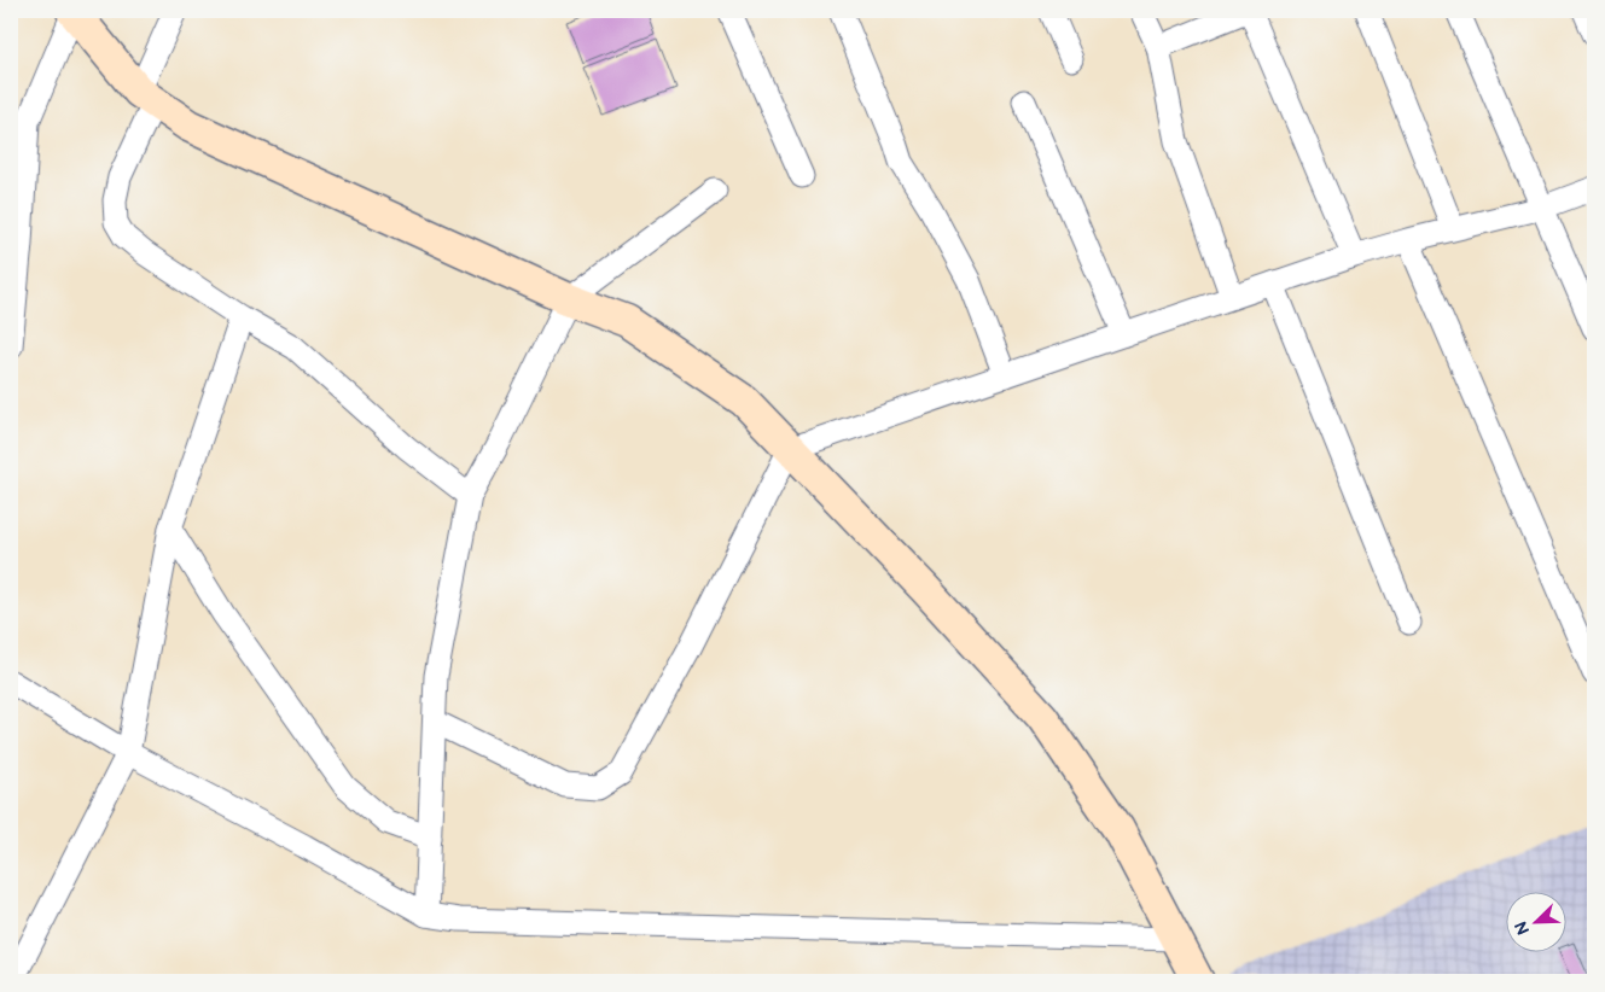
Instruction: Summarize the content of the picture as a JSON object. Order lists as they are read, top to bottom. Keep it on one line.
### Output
{"north":"bottom left"}
